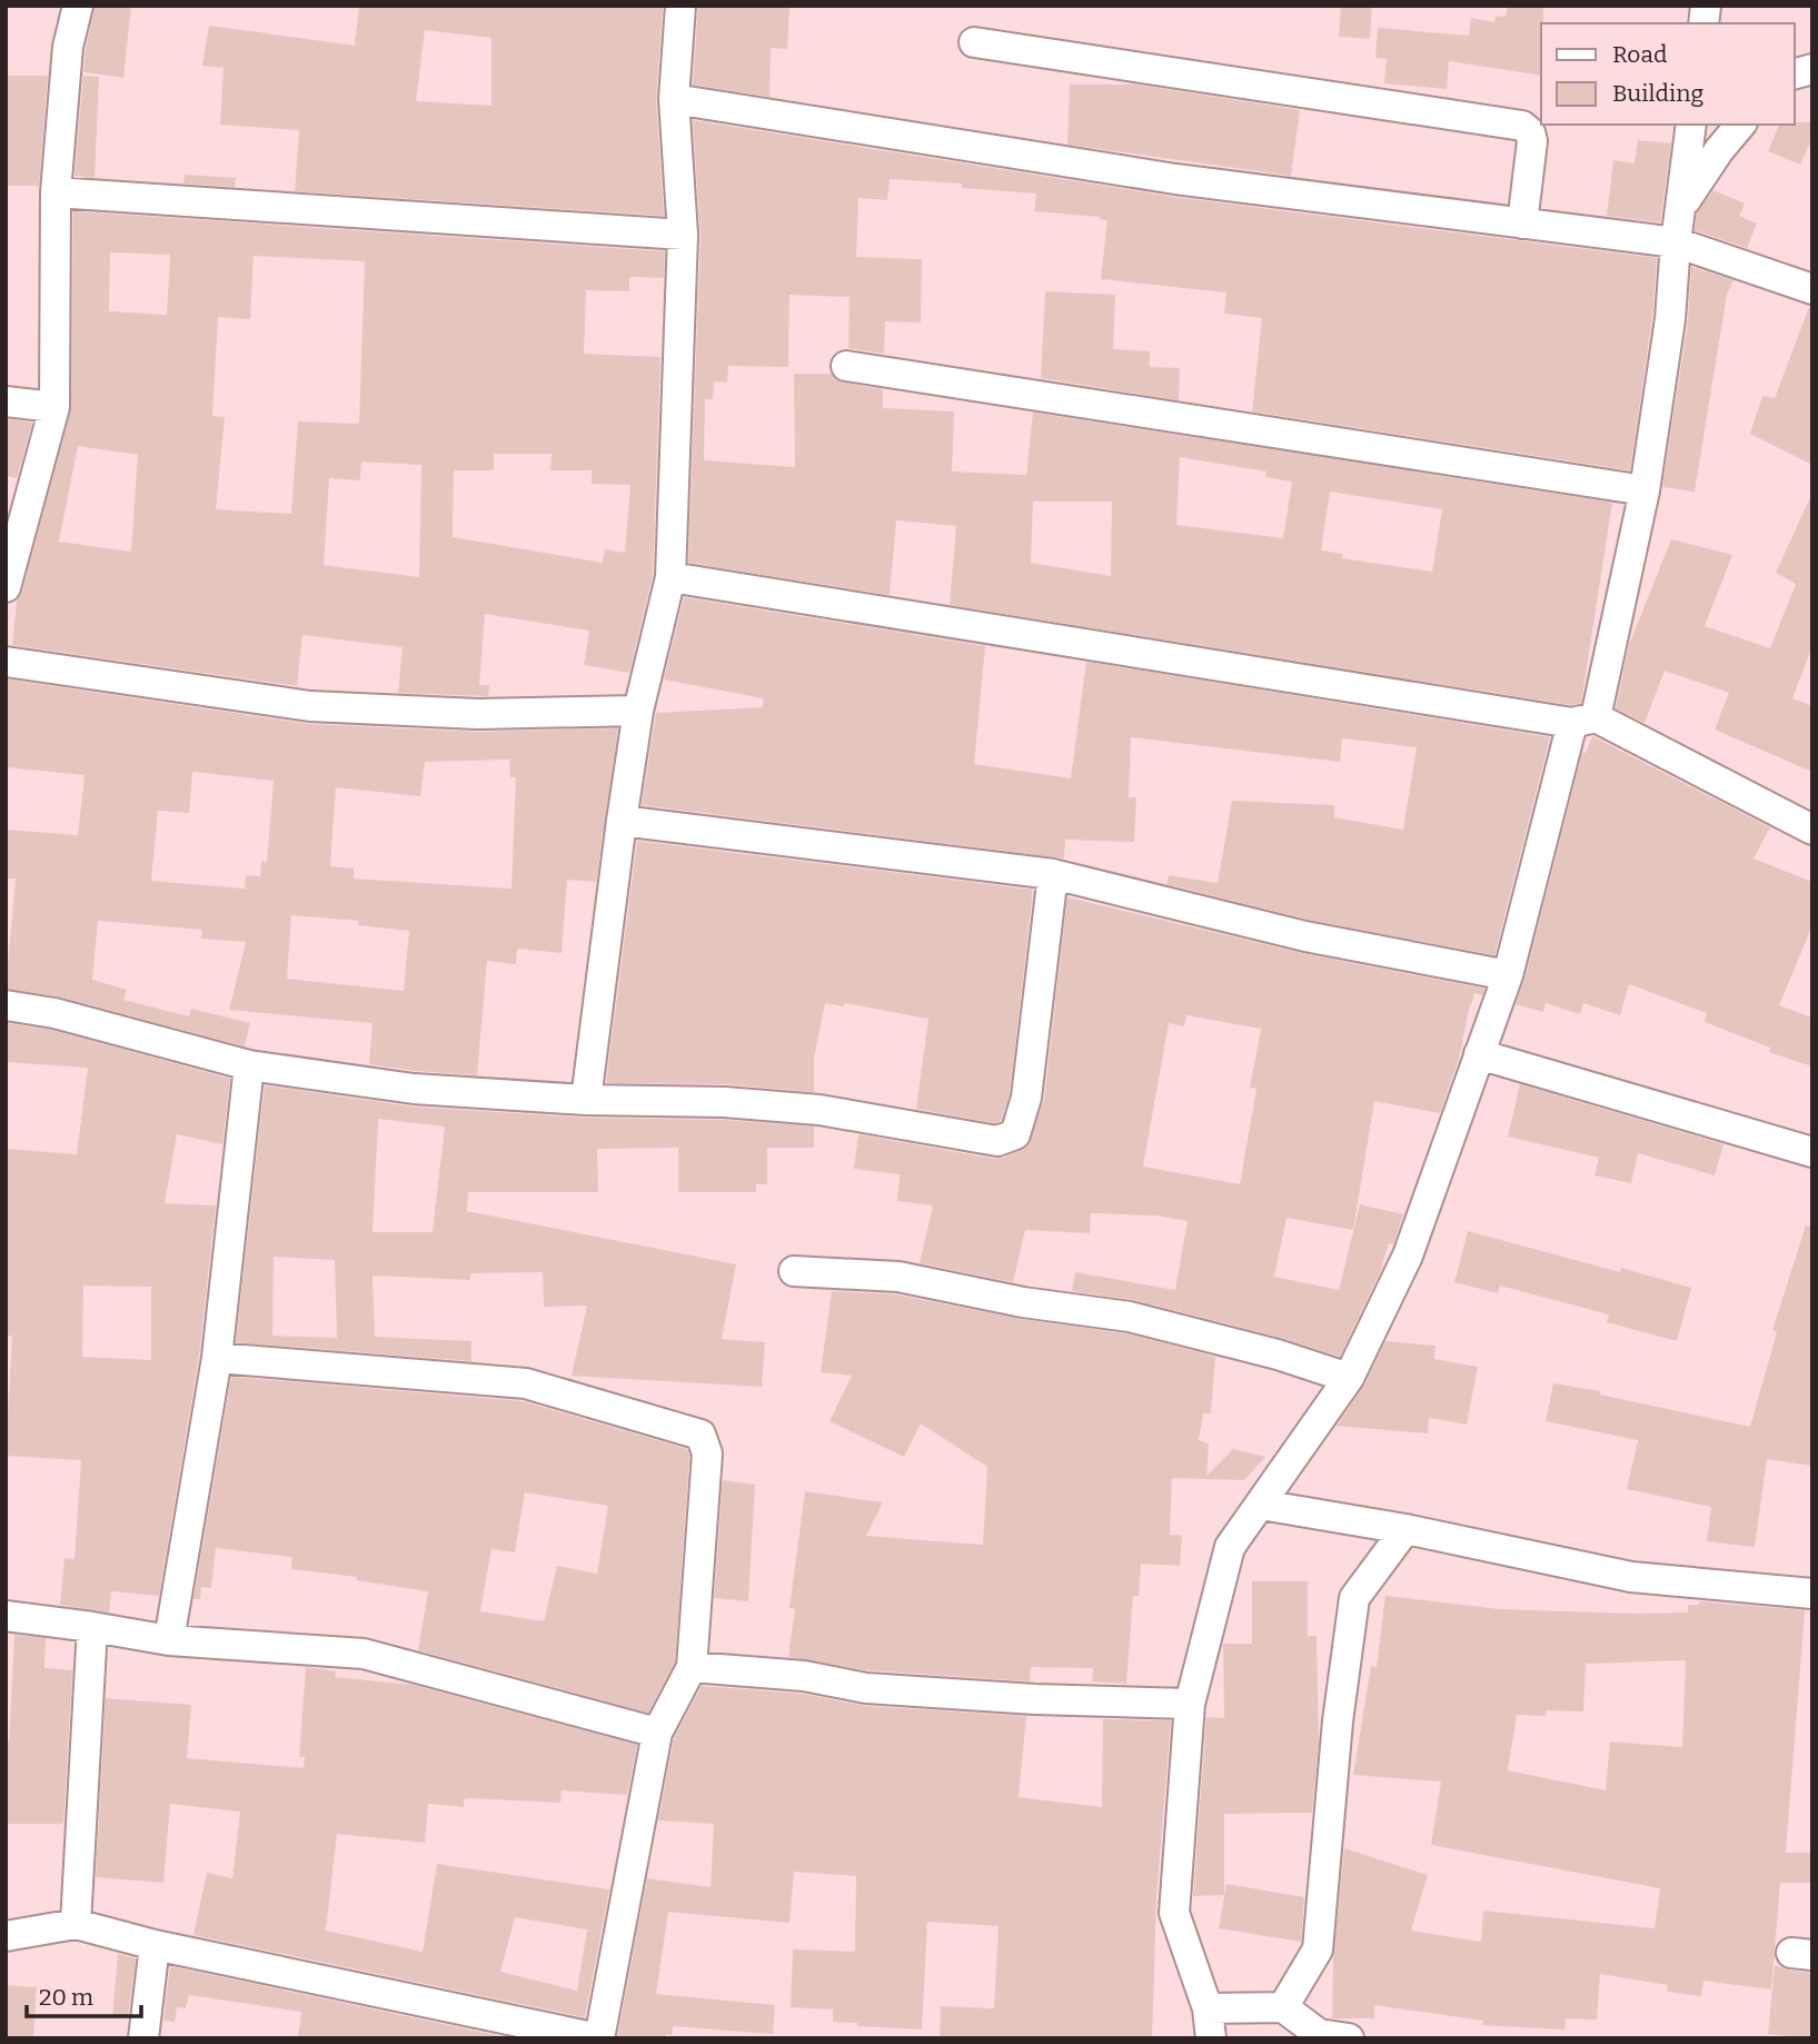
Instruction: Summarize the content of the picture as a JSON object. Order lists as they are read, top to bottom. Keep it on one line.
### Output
{"legend":["Road","Building"],"scale_bar":"20 m"}
